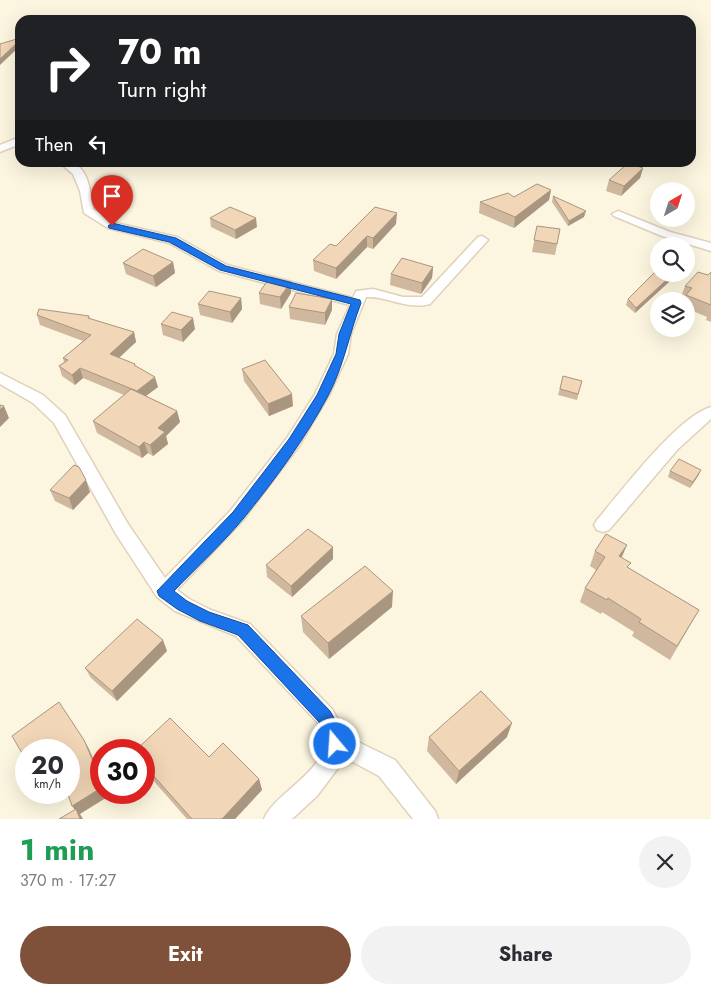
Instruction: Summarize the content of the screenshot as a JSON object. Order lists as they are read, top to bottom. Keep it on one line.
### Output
{"north":"top right","page":{"turn":["70 m","Turn right"],"then":"Then","speed":"20 km/h","limit":"30","heading":["1 min","370 m · 17:27"],"buttons":["Exit","Share"]}}
